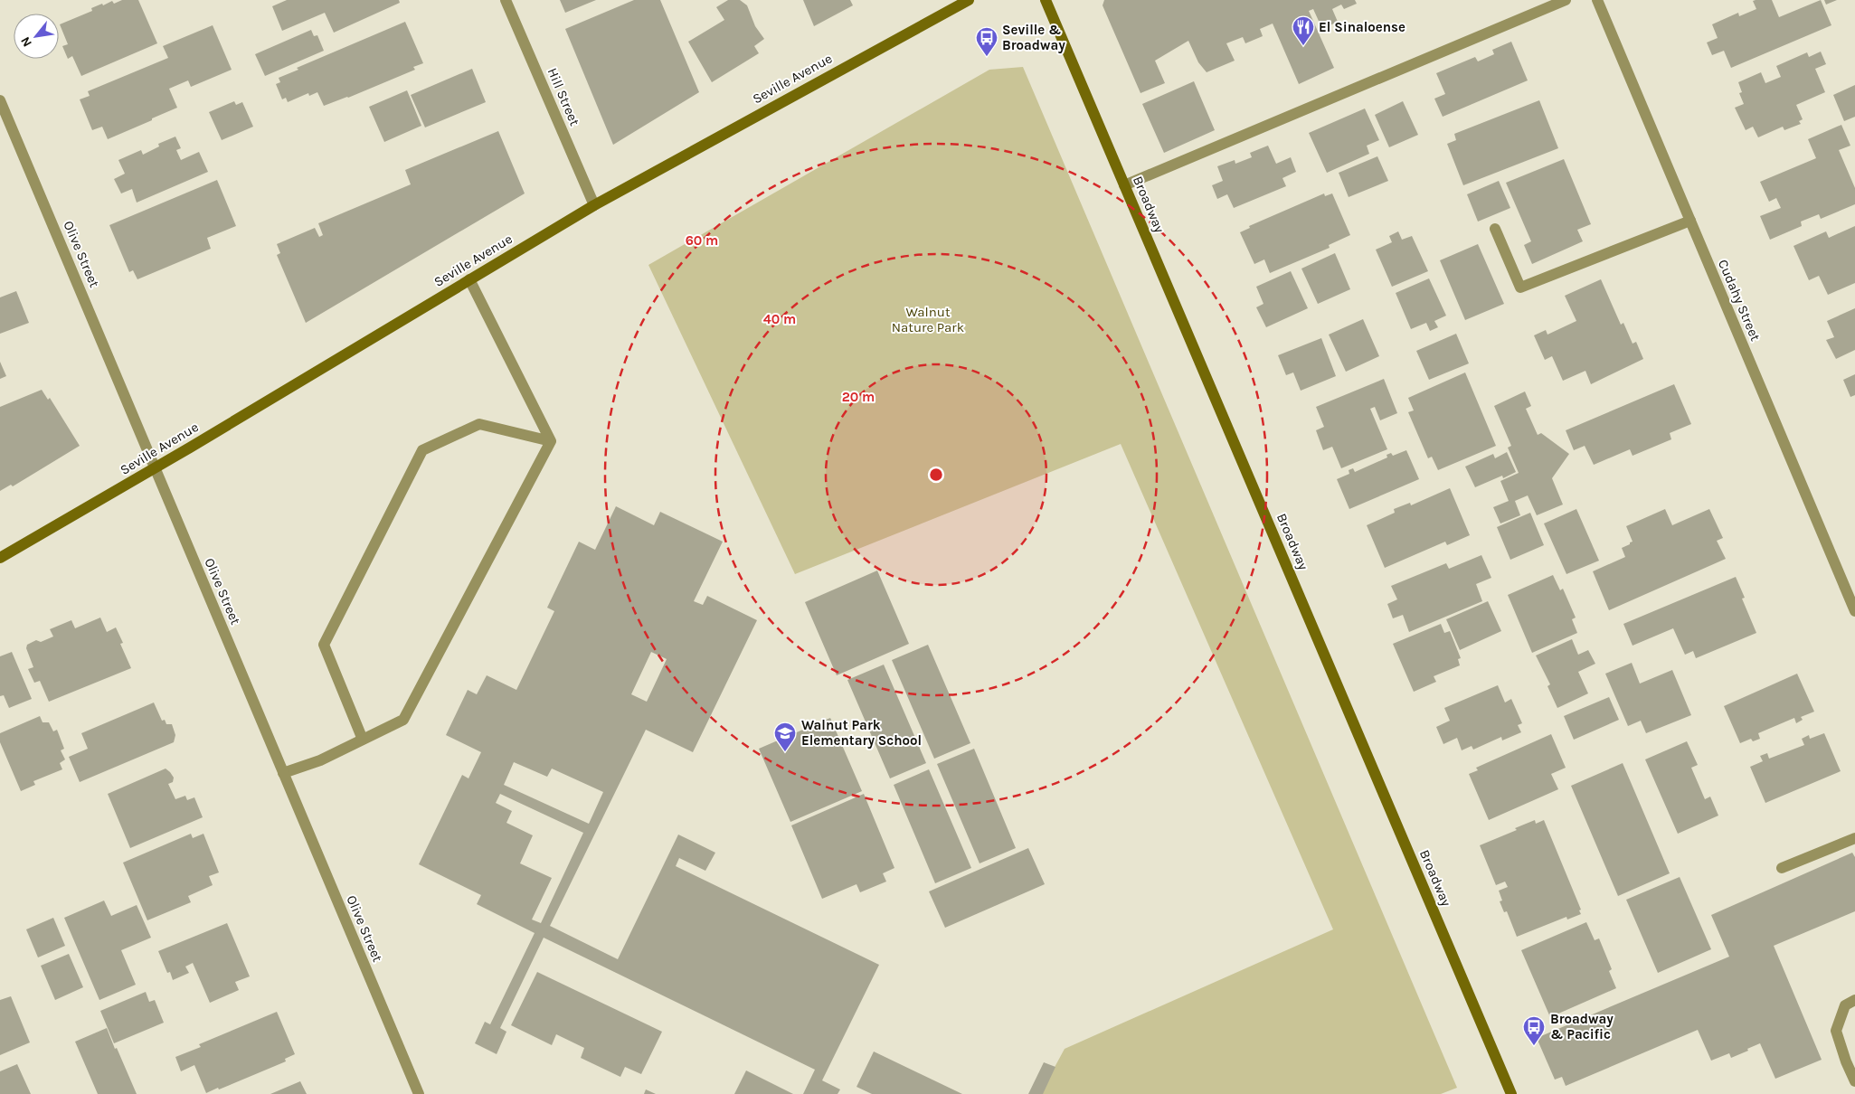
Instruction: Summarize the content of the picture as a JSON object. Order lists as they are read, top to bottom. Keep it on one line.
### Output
{"streets":{"street":["Seville Avenue","Hill Street","Broadway","Olive Street","Cudahy Street"]},"crossings":[["Seville Avenue","Hill Street"],["Seville Avenue","Olive Street"]],"parks":["Walnut Nature Park"],"places":{"restaurant":["El Sinaloense"],"bus stop":["Seville & Broadway","Broadway & Pacific"],"school or university":["Walnut Park Elementary School"]},"north":"bottom left","rings":["60 m","40 m","20 m"]}
